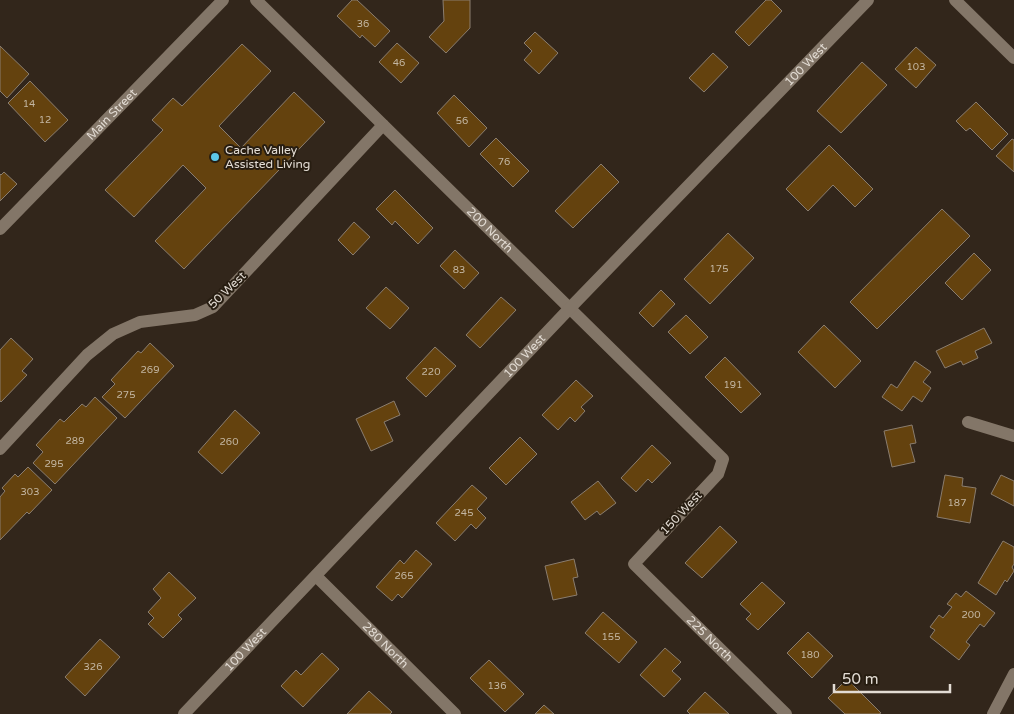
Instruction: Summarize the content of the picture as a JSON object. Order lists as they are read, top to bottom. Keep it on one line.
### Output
{"streets":{"street":["100 West","Main Street","200 North","50 West","150 West","225 North","280 North"]},"crossings":[["100 West","200 North"],["100 West","280 North"],["200 North","50 West"],["200 North","150 West"],["150 West","225 North"]],"places":["Cache Valley Assisted Living"],"house_numbers":["36","46","103","14","12","56","76","175","83","269","220","191","275","289","260","295","303","187","245","265","200","155","180","326","136"],"scale_bar":"50 m"}
